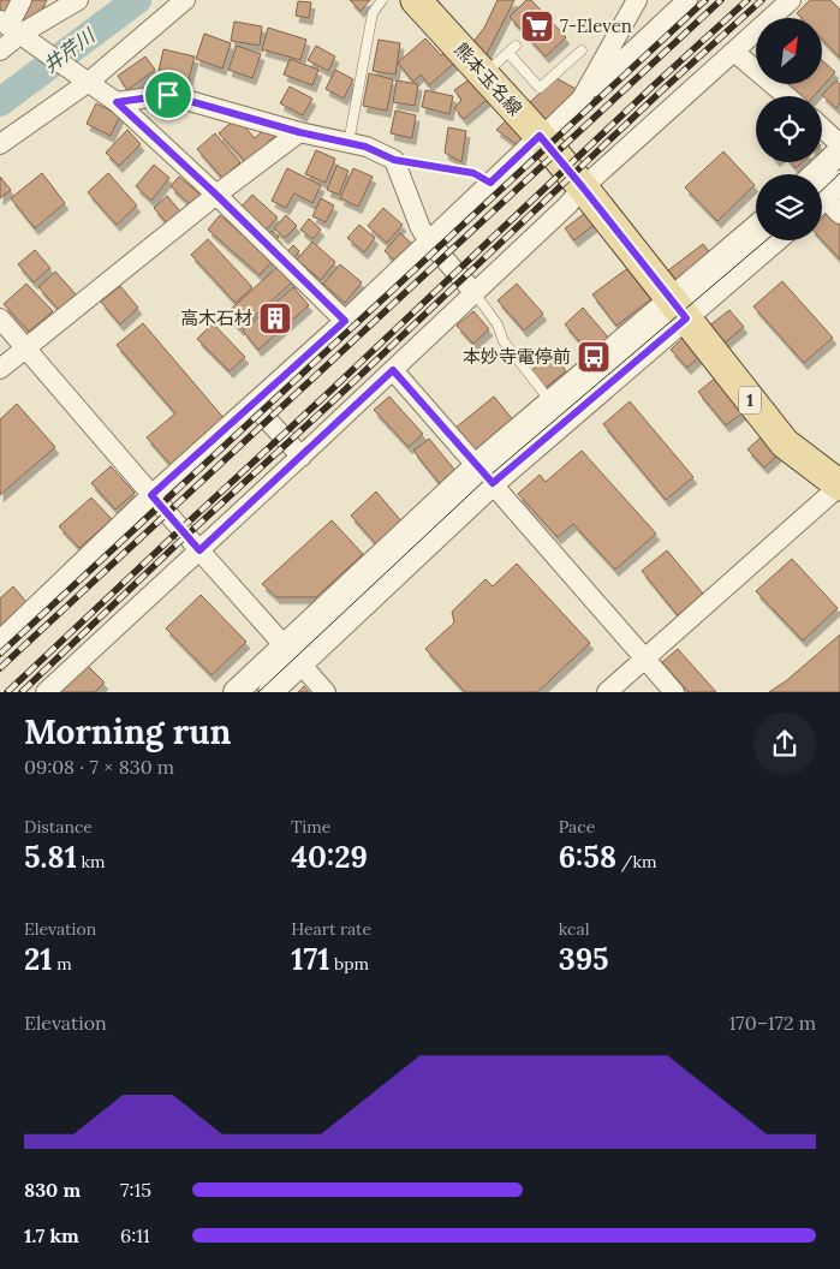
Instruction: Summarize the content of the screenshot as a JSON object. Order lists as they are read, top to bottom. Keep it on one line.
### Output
{"streets":{"main road":["熊本玉名線","1"]},"water":["井芹川"],"places":{"supermarket":["7-Eleven"],"building":["高木石材"],"bus stop":["本妙寺電停前"]},"north":"top right","page":{"heading":["Morning run","09:08 · 7 × 830 m"],"stats":[["Distance","5.81 km"],["Time","40:29"],["Pace","6:58 /km"],["Elevation","21 m"],["Heart rate","171 bpm"],["kcal","395"]],"chart":["Elevation","170–172 m"],"list":[{"name":"830 m","note":"7:15"},{"name":"1.7 km","note":"6:11"}]}}
